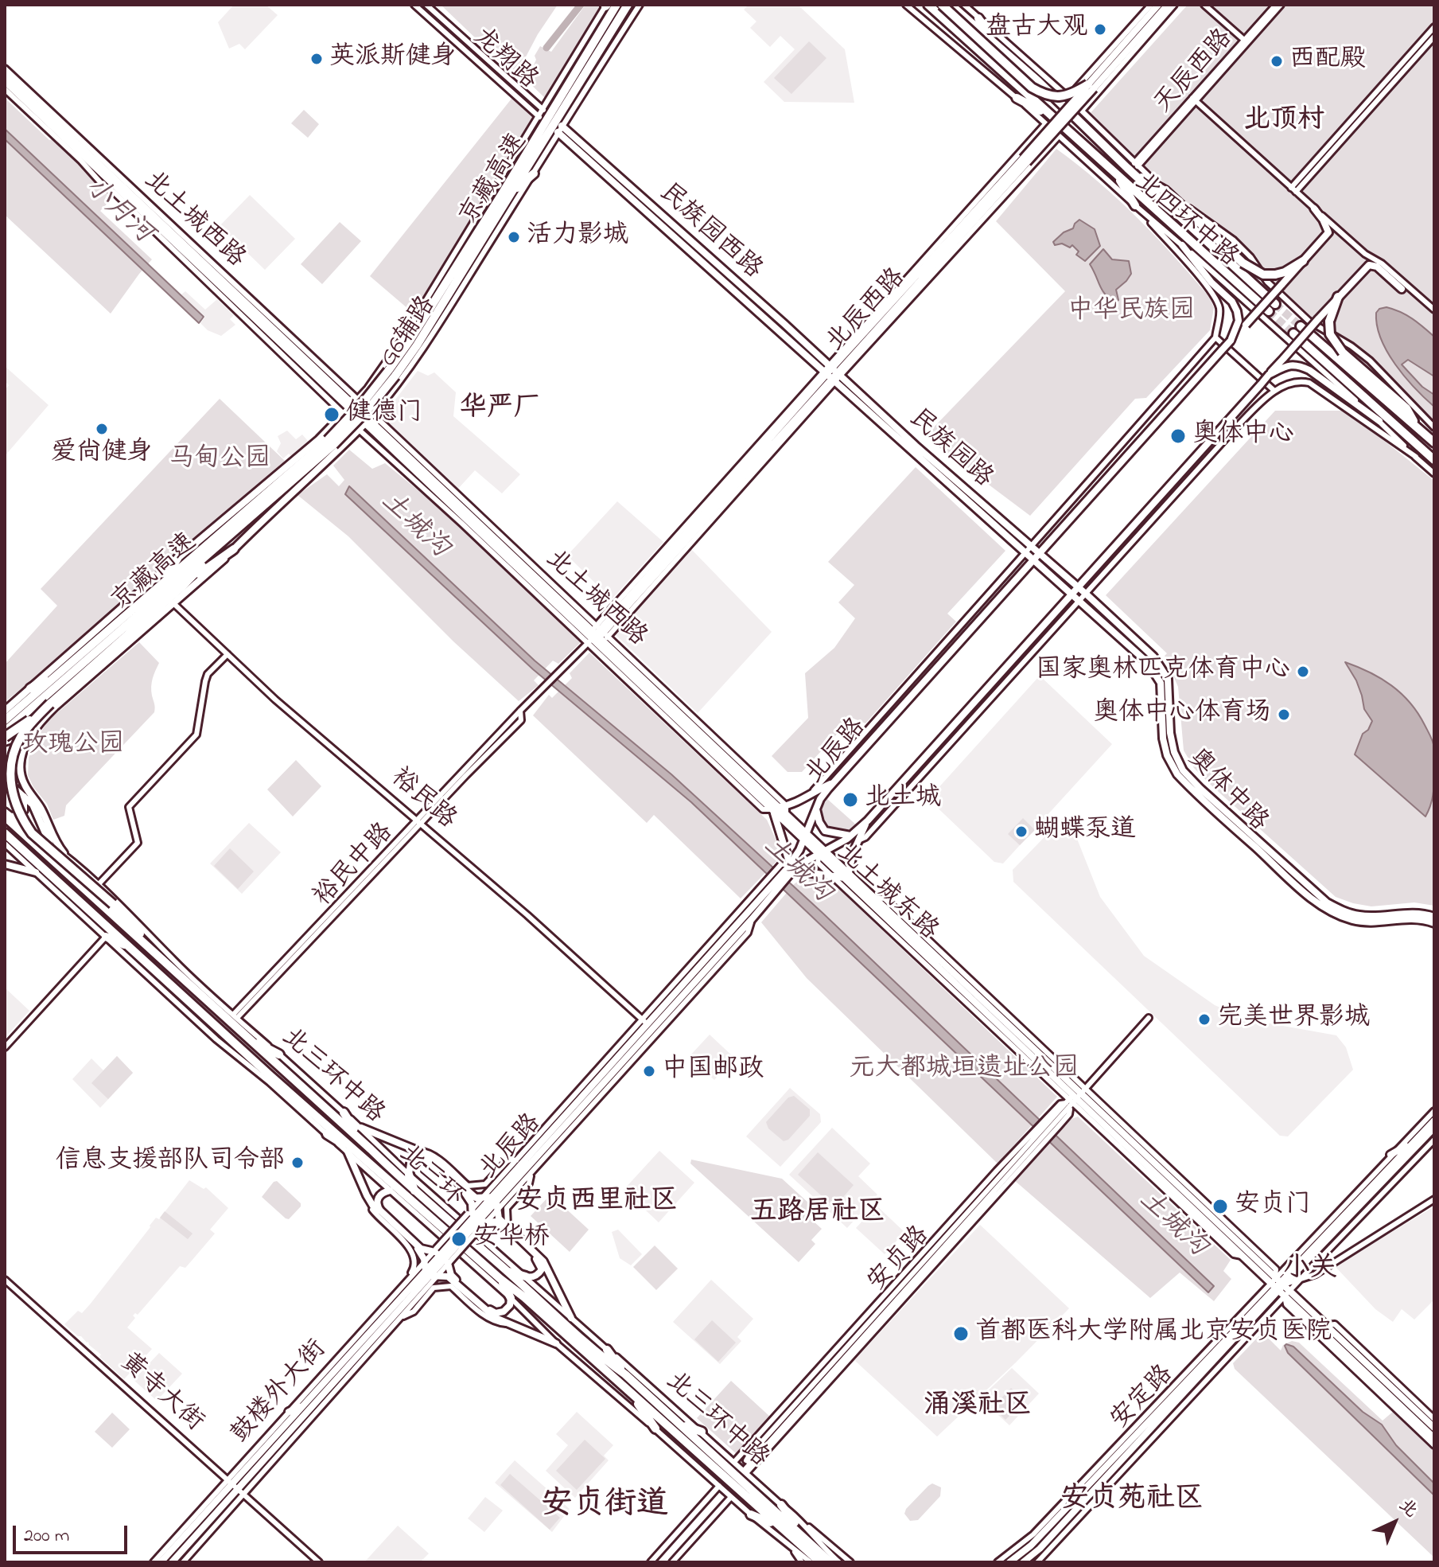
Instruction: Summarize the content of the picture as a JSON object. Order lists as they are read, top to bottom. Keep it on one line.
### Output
{"streets":{"highway":["京藏高速","北四环中路","北三环"],"main road":["北土城西路","民族园西路","北辰西路","G6辅路","民族园路","北辰路","奥体中路","北土城东路","鼓楼外大街","安定路"],"street":["龙翔路","天辰西路","裕民路","裕民中路","北三环中路","安贞路","黄寺大街"]},"crossings":[["龙翔路","G6辅路"],["天辰西路","北四环中路"],["北土城西路","北辰西路"],["北土城西路","G6辅路"],["北土城西路","北辰路"],["北四环中路","北辰西路"],["民族园西路","北辰西路"],["民族园西路","G6辅路"],["民族园西路","民族园路"],["北辰西路","民族园路"],["北辰西路","裕民中路"],["G6辅路","裕民路"],["民族园路","北辰路"],["民族园路","奥体中路"],["北辰路","奥体中路"],["北辰路","裕民路"],["北辰路","北土城东路"],["裕民路","裕民中路"],["裕民中路","北三环中路"],["北土城东路","安定路"],["北三环中路","北三环"],["北三环中路","安贞路"],["鼓楼外大街","黄寺大街"]],"districts":["北顶村","华严厂","安贞西里社区","五路居社区","小关","涌溪社区","安贞苑社区","安贞街道"],"water":["小月河","土城沟"],"parks":["中华民族园","马甸公园","玫瑰公园","元大都城垣遗址公园"],"places":["盘古大观","英派斯健身","西配殿","活力影城","健德门","爱尚健身","奥体中心","国家奥林匹克体育中心","奥体中心体育场","北土城","蝴蝶泵道","完美世界影城","中国邮政","信息支援部队司令部","安贞门","安华桥","首都医科大学附属北京安贞医院"],"scale_bar":"200 m","north":"top right"}
